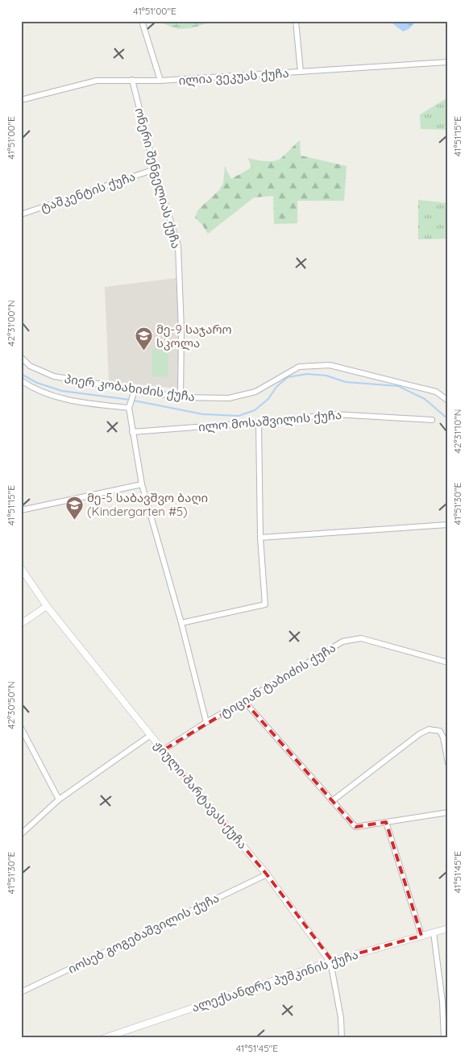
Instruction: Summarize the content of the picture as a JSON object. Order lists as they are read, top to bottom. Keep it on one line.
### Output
{"streets":{"street":["ილია ვეკუას ქუჩა","ონერი შენგელიას ქუჩა","ტაშკენტის ქუჩა","პიერ კობახიძის ქუჩა","ილო მოსაშვილის ქუჩა","ტიციან ტაბიძის ქუჩა","ჟიული შარტავას ქუჩა","იოსებ გოგებაშვილის ქუჩა","ალექსანდრე პუშკინის ქუჩა"]},"crossings":[["ილია ვეკუას ქუჩა","ონერი შენგელიას ქუჩა"],["ონერი შენგელიას ქუჩა","ტაშკენტის ქუჩა"],["ონერი შენგელიას ქუჩა","პიერ კობახიძის ქუჩა"],["ტიციან ტაბიძის ქუჩა","ჟიული შარტავას ქუჩა"],["ჟიული შარტავას ქუჩა","იოსებ გოგებაშვილის ქუჩა"],["ჟიული შარტავას ქუჩა","ალექსანდრე პუშკინის ქუჩა"]],"places":{"school or university":["მე-9 საჯარო სკოლა","მე-5 საბავშვო ბაღი (Kindergarten #5)"]},"coordinates":["41°51'00\"E","41°51'15\"E","42°31'00\"N","42°31'10\"N","41°51'30\"E","42°30'50\"N","41°51'45\"E"]}
